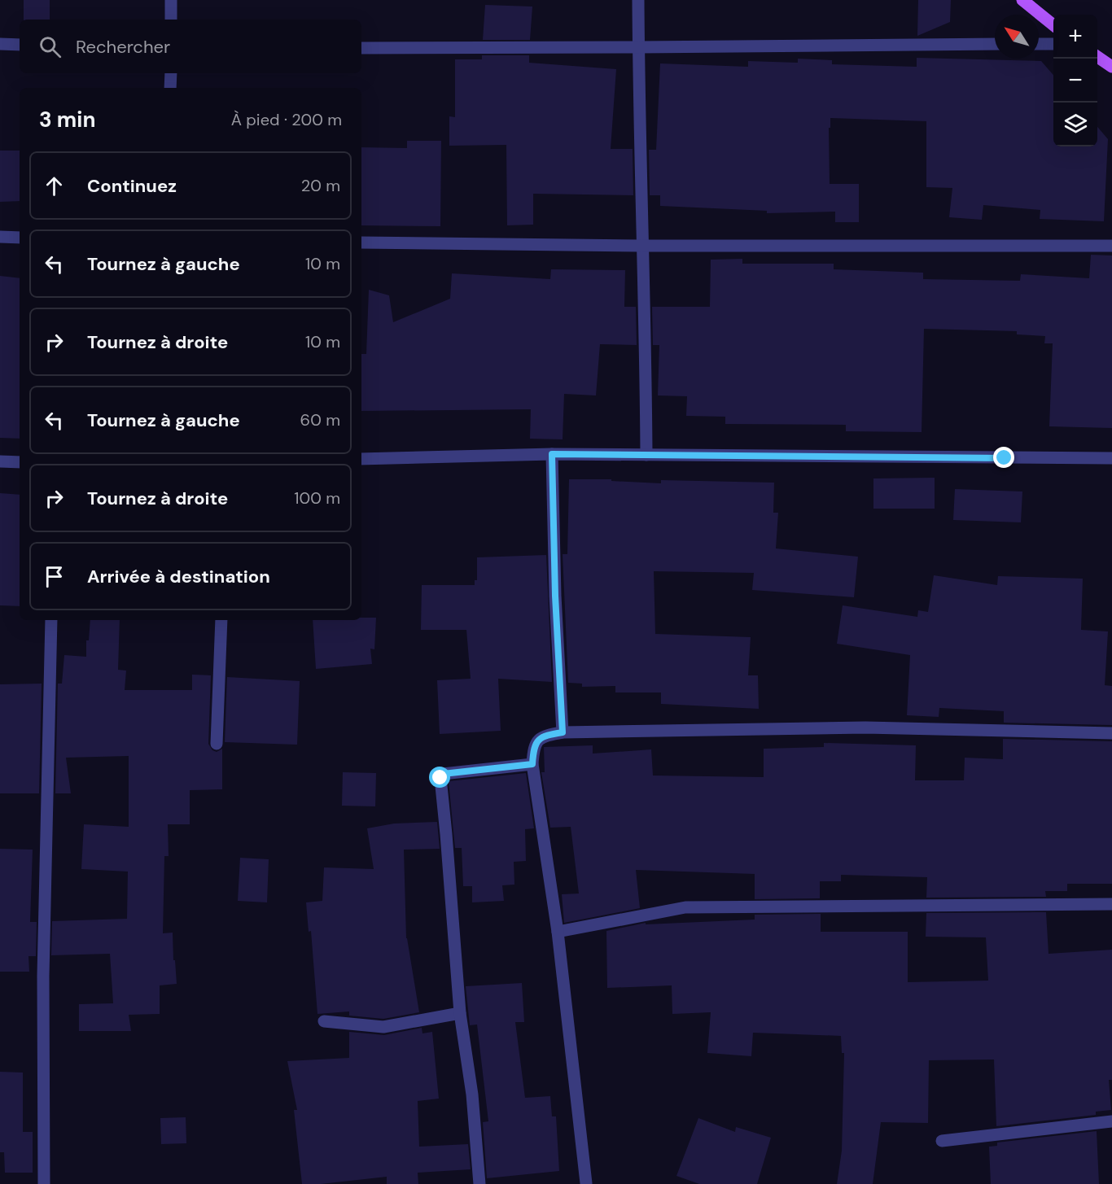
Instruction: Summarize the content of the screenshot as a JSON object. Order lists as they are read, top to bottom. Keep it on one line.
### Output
{"north":"top left","page":{"map_buttons":["+","−"],"search":"Rechercher","heading":["3 min","À pied · 200 m"],"list":[["Continuez","20 m"],["Tournez à gauche","10 m"],["Tournez à droite","10 m"],["Tournez à gauche","60 m"],["Tournez à droite","100 m"],"Arrivée à destination"]}}
